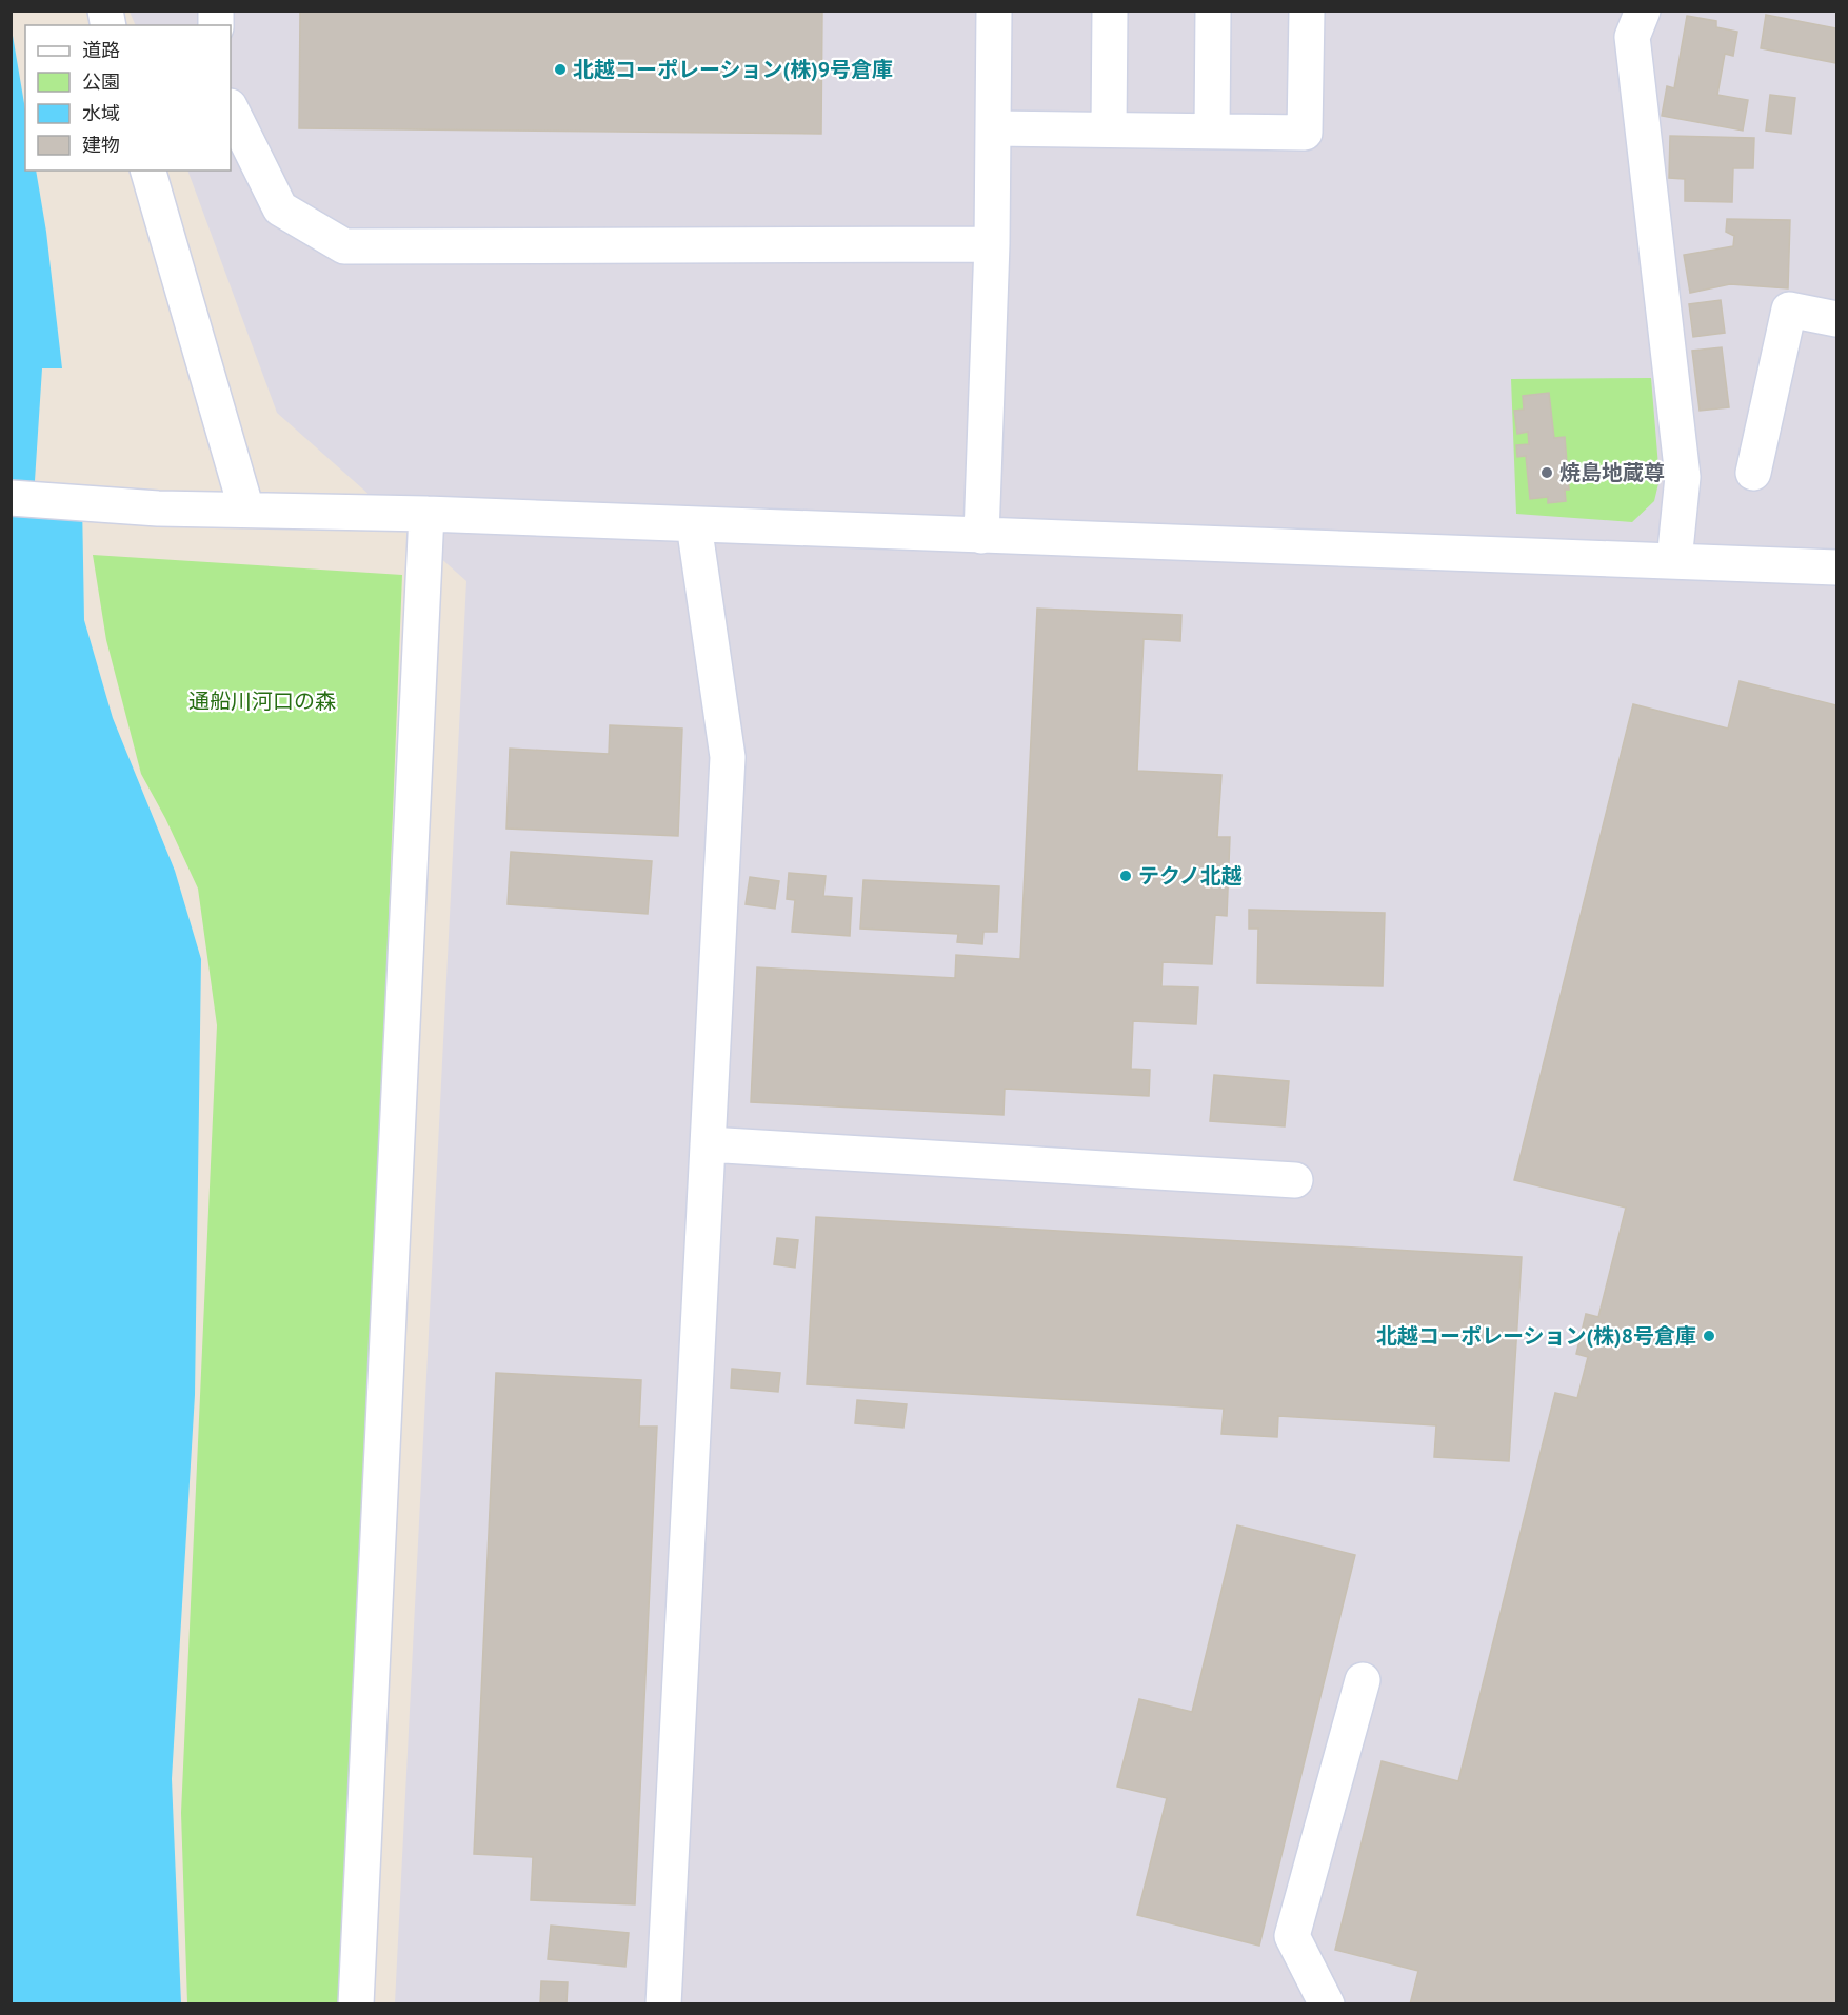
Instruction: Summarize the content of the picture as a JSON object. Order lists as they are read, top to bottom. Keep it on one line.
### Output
{"parks":["通船川河口の森"],"places":["北越コーポレーション(株)9号倉庫","焼島地蔵尊","テクノ北越","北越コーポレーション(株)8号倉庫"],"legend":["道路","公園","水域","建物"]}
